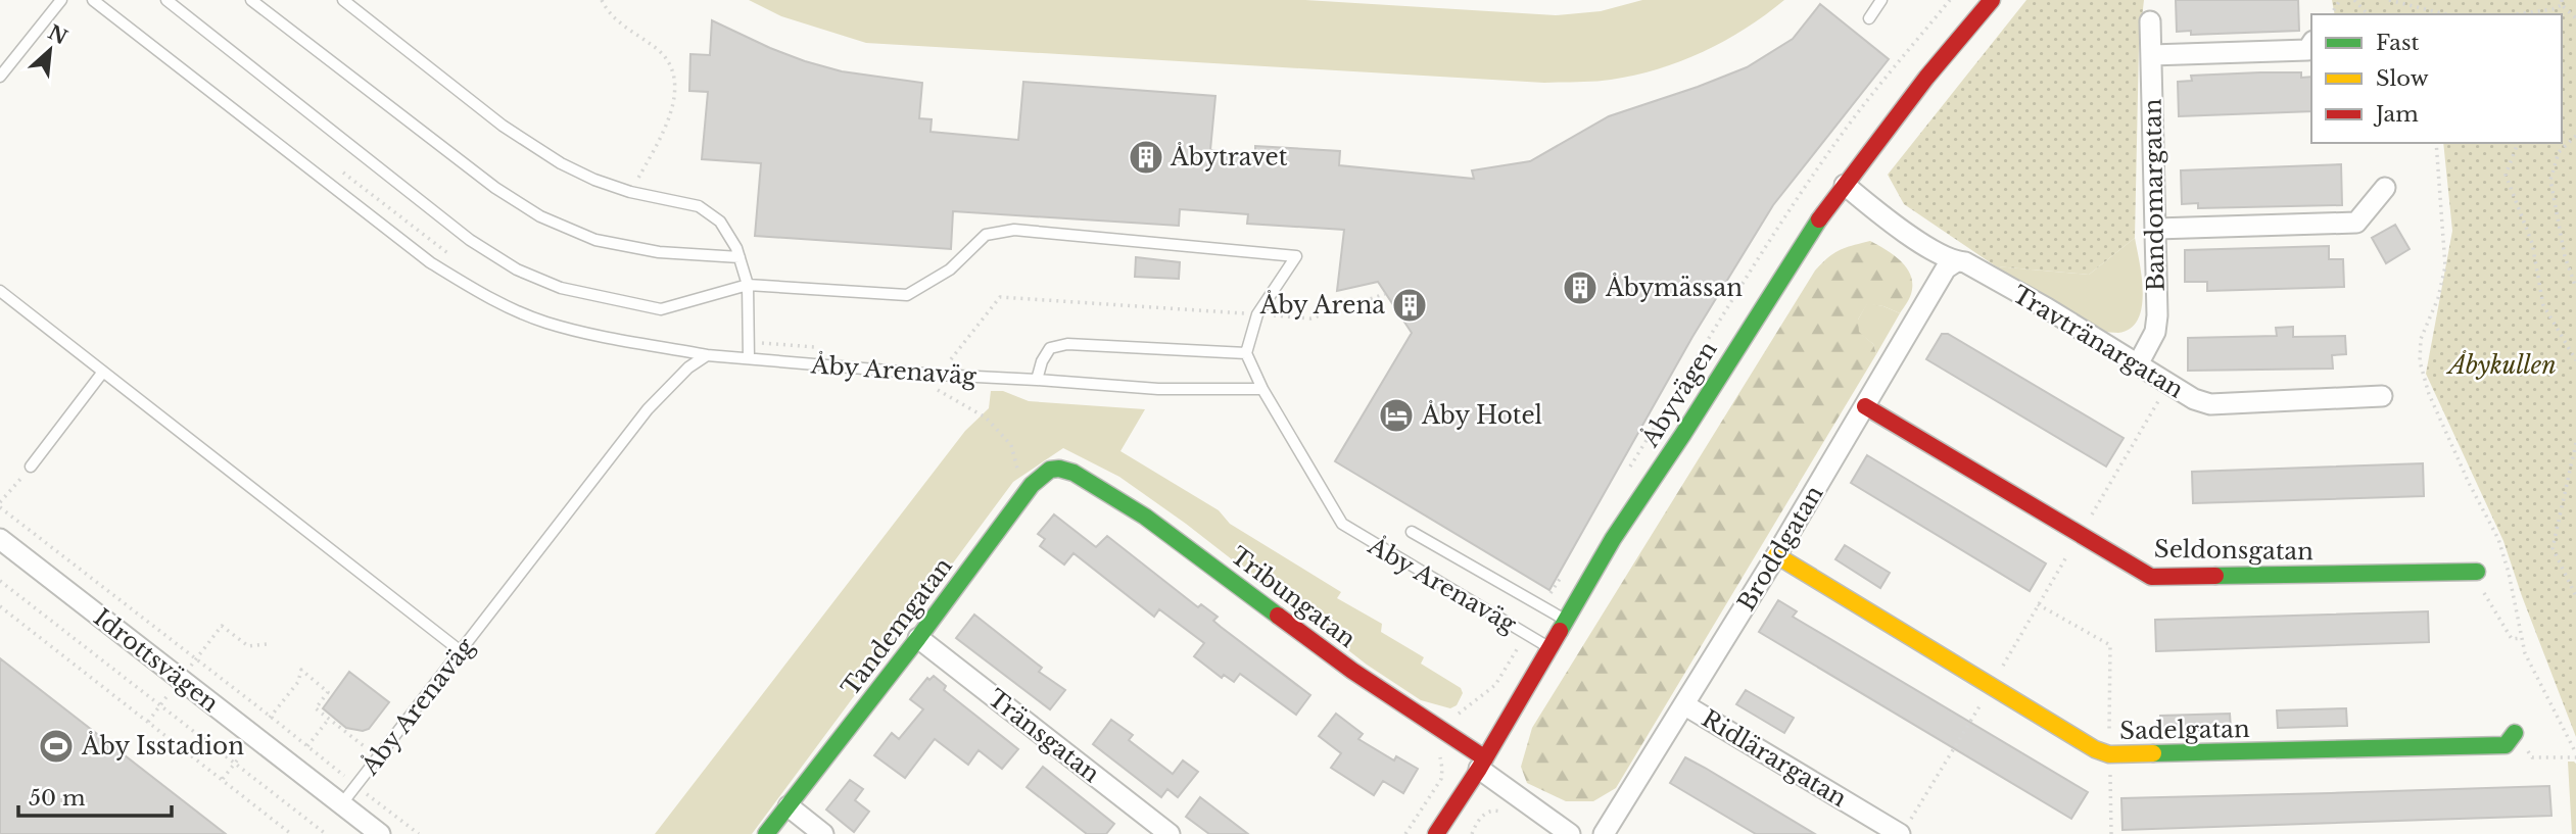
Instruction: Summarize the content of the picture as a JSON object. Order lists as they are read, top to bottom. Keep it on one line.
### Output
{"streets":{"street":["Bandomargatan","Travtränargatan","Åbyvägen","Broddgatan","Seldonsgatan","Tribungatan","Tandemgatan","Idrottsvägen","Sadelgatan","Tränsgatan","Ridlärargatan"],"lane":["Åby Arenaväg"]},"crossings":[["Bandomargatan","Travtränargatan"],["Travtränargatan","Åbyvägen"],["Travtränargatan","Broddgatan"],["Åby Arenaväg","Åbyvägen"],["Åby Arenaväg","Idrottsvägen"],["Åbyvägen","Tribungatan"],["Broddgatan","Seldonsgatan"],["Broddgatan","Sadelgatan"],["Broddgatan","Ridlärargatan"],["Tribungatan","Tandemgatan"],["Tandemgatan","Tränsgatan"]],"parks":["Åbykullen"],"places":{"building":["Åbytravet","Åbymässan","Åby Arena"],"hotel":["Åby Hotel"],"sports":["Åby Isstadion"]},"legend":["Fast","Slow","Jam"],"scale_bar":"50 m","north":"top right"}
